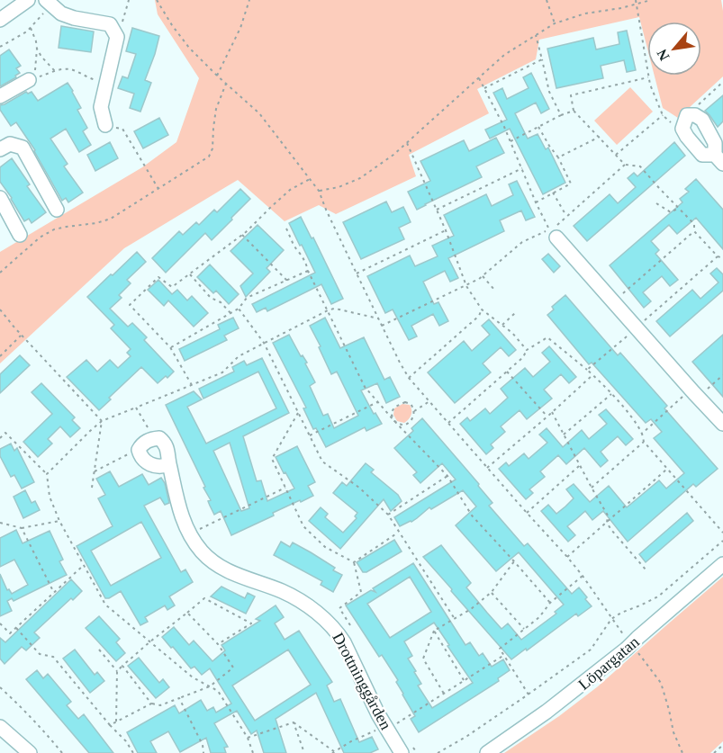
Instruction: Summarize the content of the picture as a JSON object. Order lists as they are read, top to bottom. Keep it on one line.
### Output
{"streets":{"street":["Löpargatan","Drottninggården"]},"north":"bottom left"}
